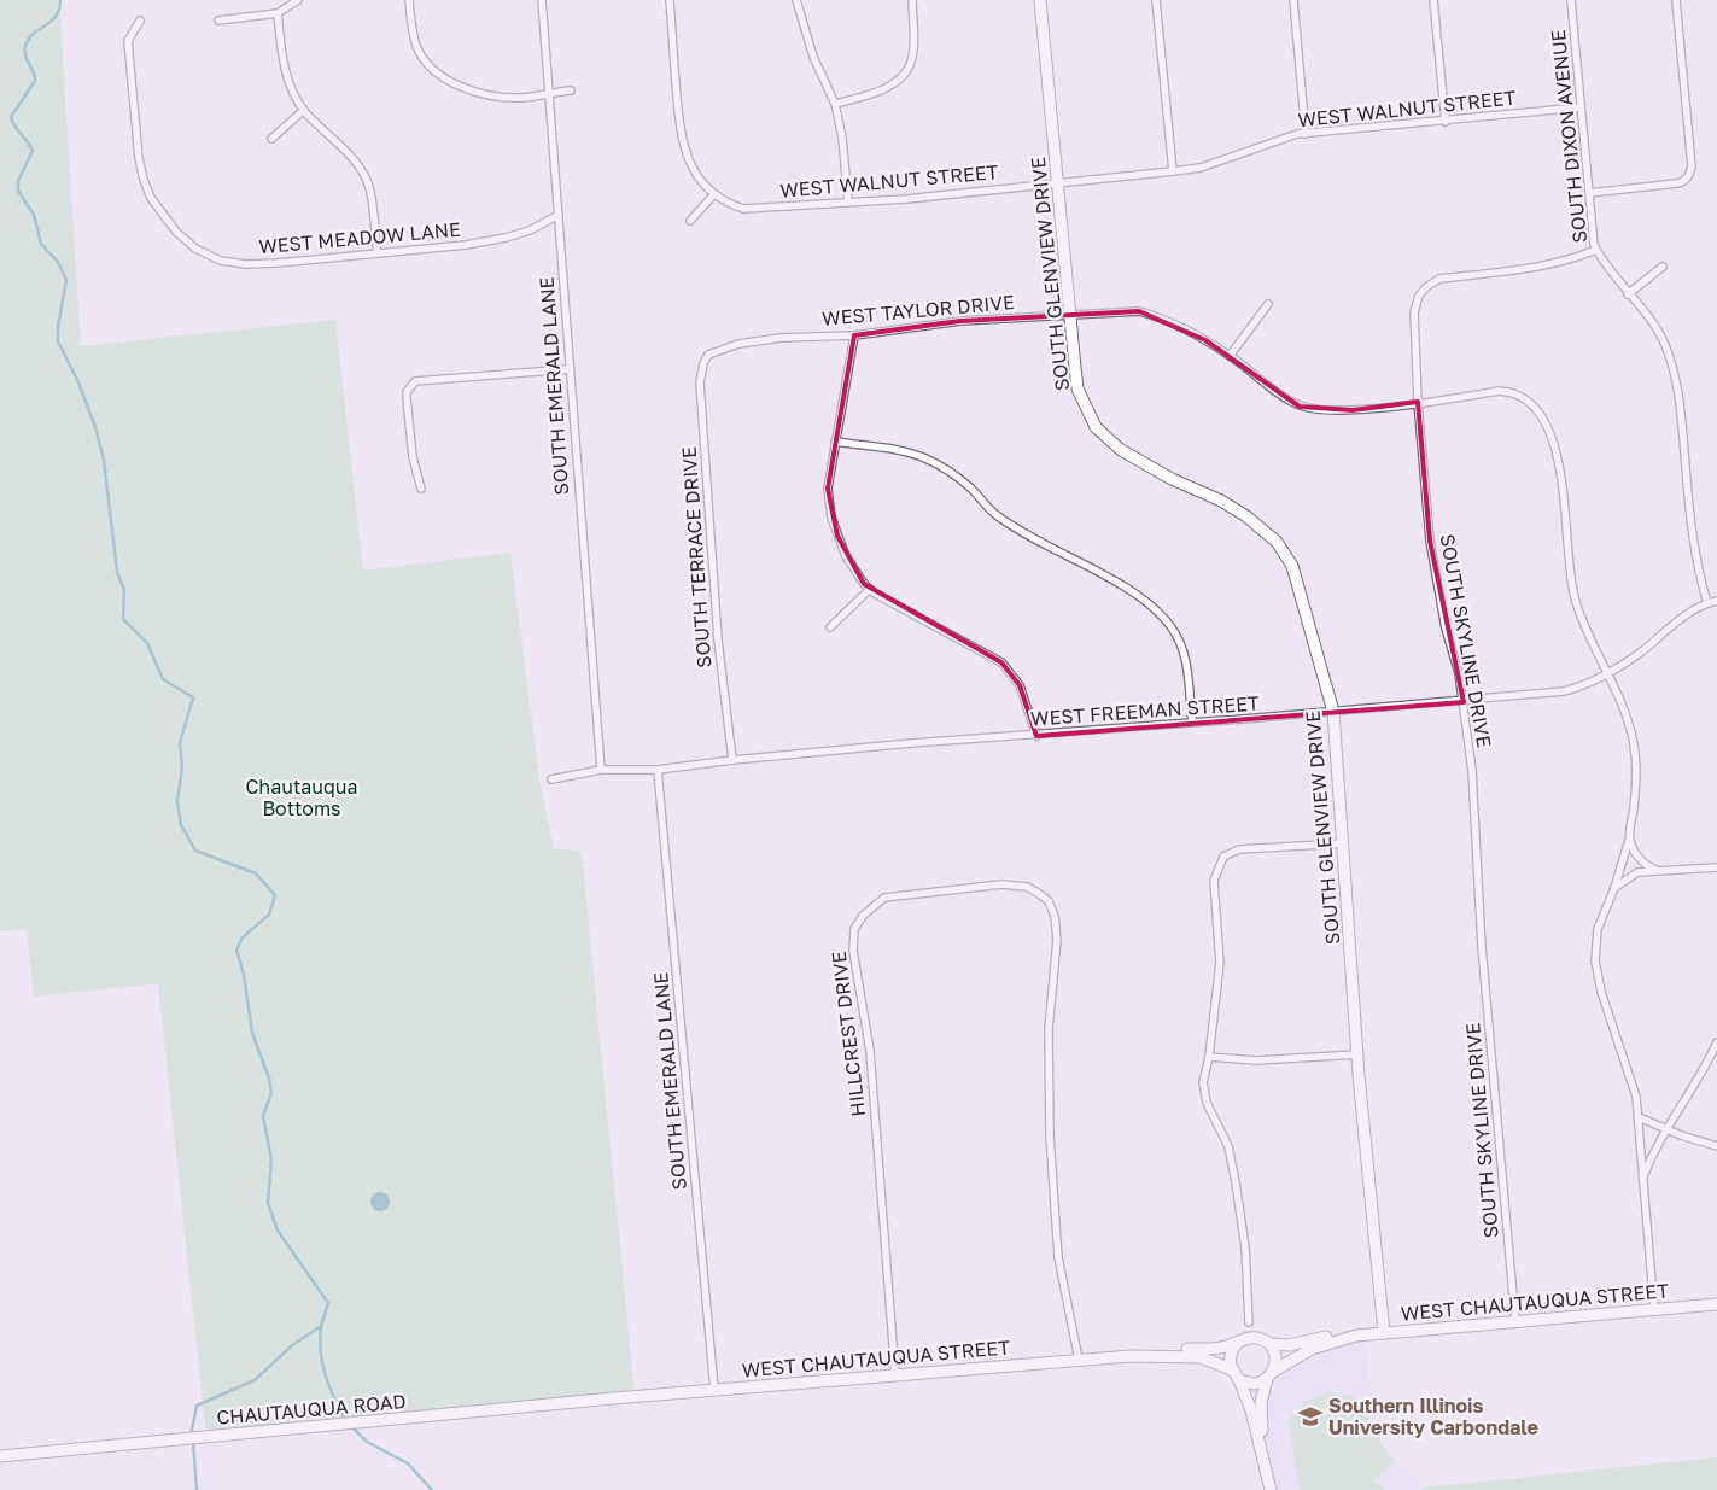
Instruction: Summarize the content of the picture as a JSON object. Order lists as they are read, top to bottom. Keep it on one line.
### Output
{"streets":{"street":["WEST WALNUT STREET","SOUTH DIXON AVENUE","WEST MEADOW LANE","SOUTH GLENVIEW DRIVE","WEST TAYLOR DRIVE","SOUTH EMERALD LANE","SOUTH TERRACE DRIVE","SOUTH SKYLINE DRIVE","WEST FREEMAN STREET","HILLCREST DRIVE","WEST CHAUTAUQUA STREET","CHAUTAUQUA ROAD"]},"crossings":[["WEST WALNUT STREET","SOUTH DIXON AVENUE"],["WEST WALNUT STREET","SOUTH GLENVIEW DRIVE"],["SOUTH DIXON AVENUE","SOUTH SKYLINE DRIVE"],["SOUTH DIXON AVENUE","WEST FREEMAN STREET"],["WEST MEADOW LANE","SOUTH EMERALD LANE"],["SOUTH GLENVIEW DRIVE","WEST TAYLOR DRIVE"],["SOUTH GLENVIEW DRIVE","WEST FREEMAN STREET"],["SOUTH GLENVIEW DRIVE","WEST CHAUTAUQUA STREET"],["WEST TAYLOR DRIVE","SOUTH TERRACE DRIVE"],["WEST TAYLOR DRIVE","SOUTH SKYLINE DRIVE"],["WEST TAYLOR DRIVE","WEST FREEMAN STREET"],["WEST TAYLOR DRIVE","WEST CHAUTAUQUA STREET"],["SOUTH EMERALD LANE","WEST FREEMAN STREET"],["SOUTH EMERALD LANE","WEST CHAUTAUQUA STREET"],["SOUTH TERRACE DRIVE","WEST FREEMAN STREET"],["SOUTH SKYLINE DRIVE","WEST FREEMAN STREET"],["SOUTH SKYLINE DRIVE","WEST CHAUTAUQUA STREET"],["HILLCREST DRIVE","WEST CHAUTAUQUA STREET"],["WEST CHAUTAUQUA STREET","CHAUTAUQUA ROAD"]],"parks":["Chautauqua Bottoms"],"places":{"school or university":["Southern Illinois University Carbondale"]}}
